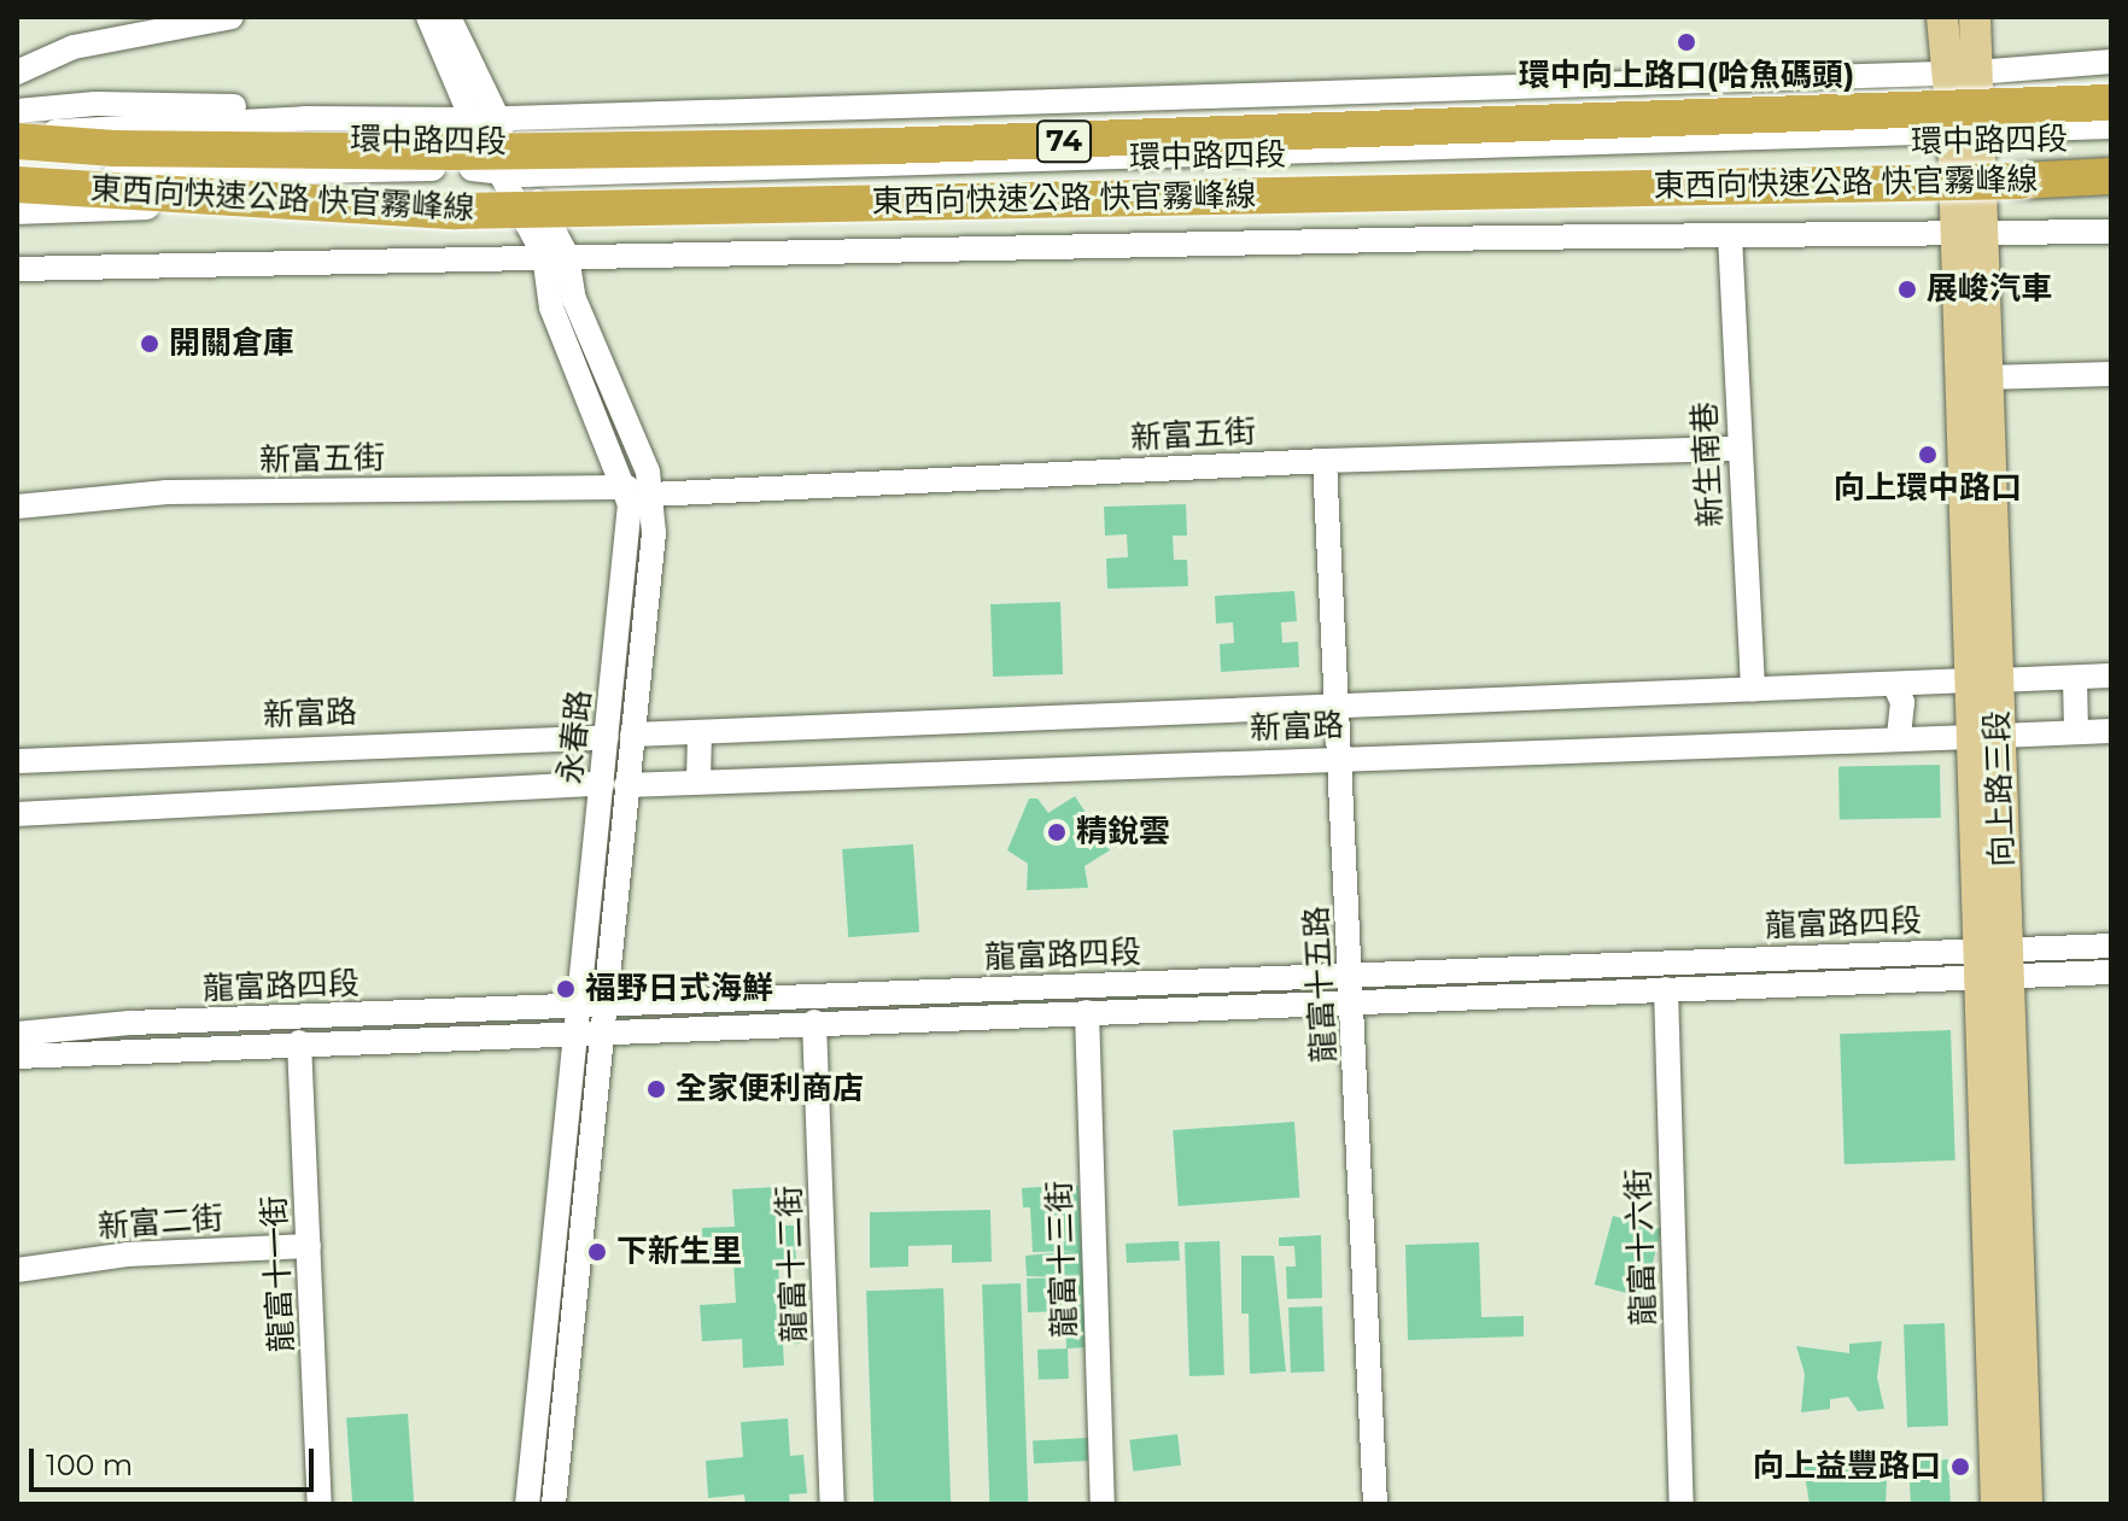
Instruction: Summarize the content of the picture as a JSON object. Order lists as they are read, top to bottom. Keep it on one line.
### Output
{"streets":{"highway":["74","東西向快速公路 快官霧峰線"],"main road":["向上路三段"],"street":["環中路四段","新富五街","新生南巷","新富路","永春路","龍富路四段","龍富十五路","新富二街","龍富十六街","龍富十三街","龍富十二街","龍富十一街"]},"crossings":[["環中路四段","東西向快速公路 快官霧峰線"],["環中路四段","永春路"],["環中路四段","向上路三段"],["新富五街","新生南巷"],["新富五街","永春路"],["新富五街","龍富十五路"],["新生南巷","新富路"],["新富路","永春路"],["新富路","向上路三段"],["新富路","龍富十五路"],["永春路","龍富路四段"],["向上路三段","龍富路四段"],["龍富路四段","龍富十五路"],["龍富路四段","龍富十六街"],["龍富路四段","龍富十三街"],["龍富路四段","龍富十二街"],["龍富路四段","龍富十一街"],["新富二街","龍富十一街"]],"places":["環中向上路口(哈魚碼頭)","展峻汽車","開關倉庫","向上環中路口","精銳雲","福野日式海鮮","全家便利商店","下新生里","向上益豐路口"],"scale_bar":"100 m"}
